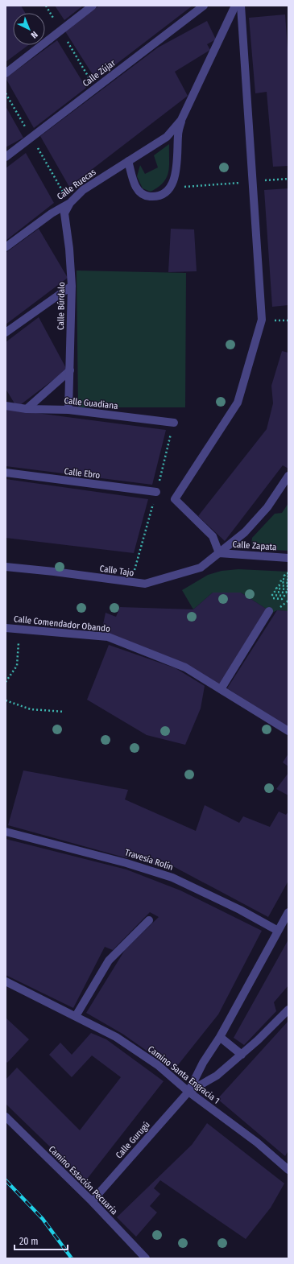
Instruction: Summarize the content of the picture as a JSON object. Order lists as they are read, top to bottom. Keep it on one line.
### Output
{"streets":{"street":["Calle Zújar","Calle Ruecas","Calle Búrdalo","Calle Guadiana","Calle Ebro","Calle Zapata","Calle Tajo","Calle Comendador Obando","Travesía Rolín","Camino Santa Engracia 1","Calle Gurugú","Camino Estación Pecuaria"]},"crossings":[["Calle Ruecas","Calle Búrdalo"],["Calle Búrdalo","Calle Guadiana"],["Calle Zapata","Calle Tajo"],["Travesía Rolín","Calle Gurugú"],["Camino Santa Engracia 1","Calle Gurugú"],["Calle Gurugú","Camino Estación Pecuaria"]],"scale_bar":"20 m","north":"bottom right"}
